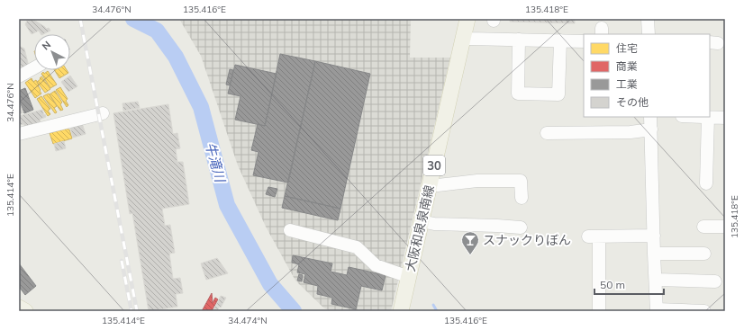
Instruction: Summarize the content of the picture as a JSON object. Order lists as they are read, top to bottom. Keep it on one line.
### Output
{"streets":{"main road":["30","大阪和泉泉南線"]},"water":["牛滝川"],"places":{"bar":["スナックりぼん"]},"legend":["住宅","商業","工業","その他"],"scale_bar":"50 m","north":"top left","coordinates":["34.476°N","135.416°E","135.418°E","135.414°E","34.474°N"]}
